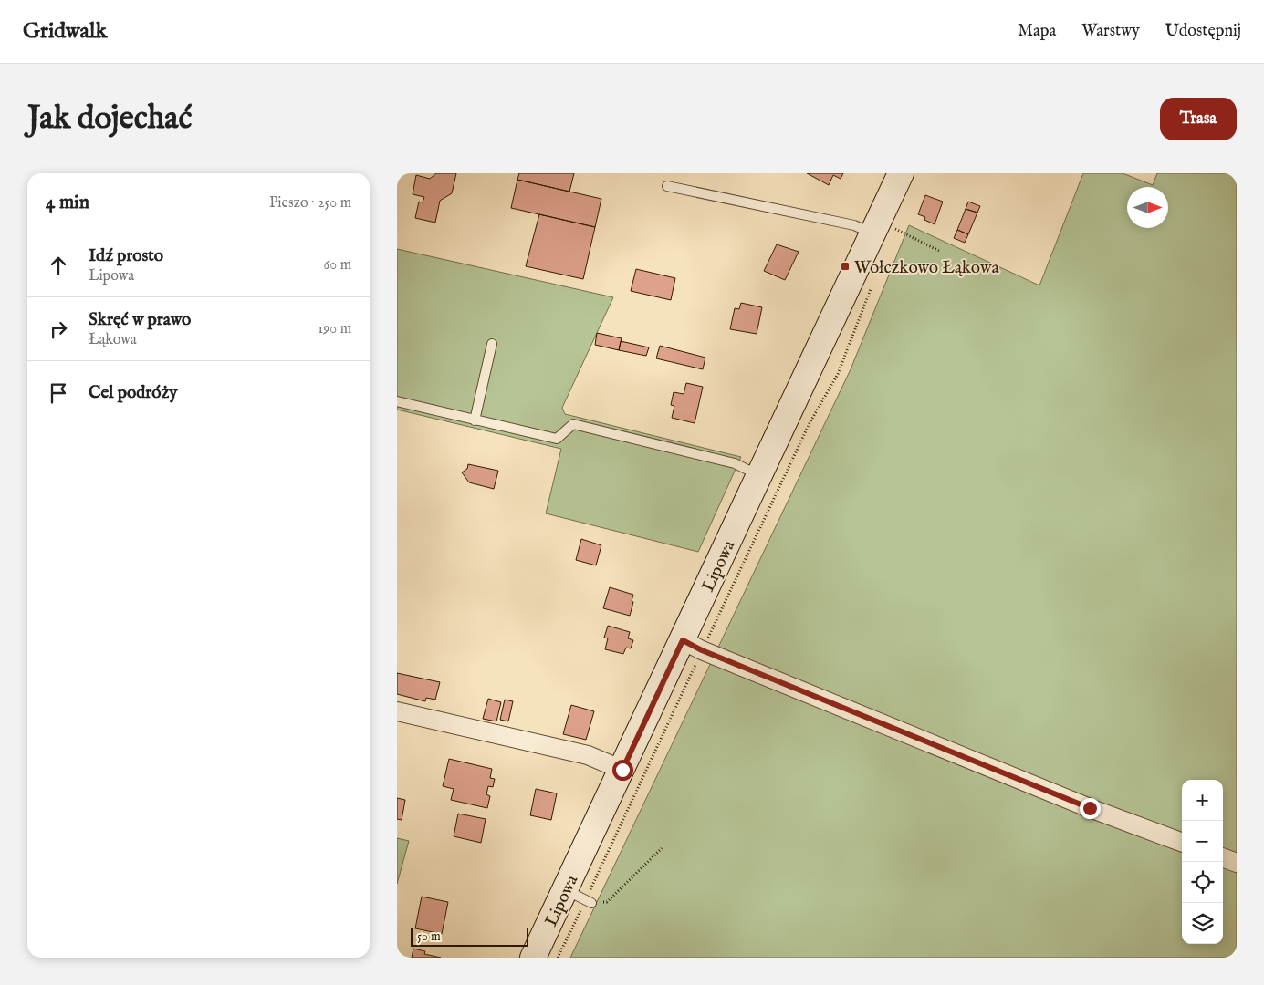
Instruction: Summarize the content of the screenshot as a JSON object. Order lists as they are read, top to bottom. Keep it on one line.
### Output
{"streets":{"street":["Lipowa"]},"places":{"transit":["Wołczkowo Łąkowa"]},"scale_bar":"50 m","north":"right","page":{"header":"Gridwalk","nav":["Mapa","Warstwy","Udostępnij"],"buttons":"Trasa","title":"Jak dojechać","heading":["4 min","Pieszo · 250 m"],"list":[["Idź prosto","Lipowa","60 m"],["Skręć w prawo","Łąkowa","190 m"],"Cel podróży"],"map_buttons":["+","−"],"scale":"50 m"}}
